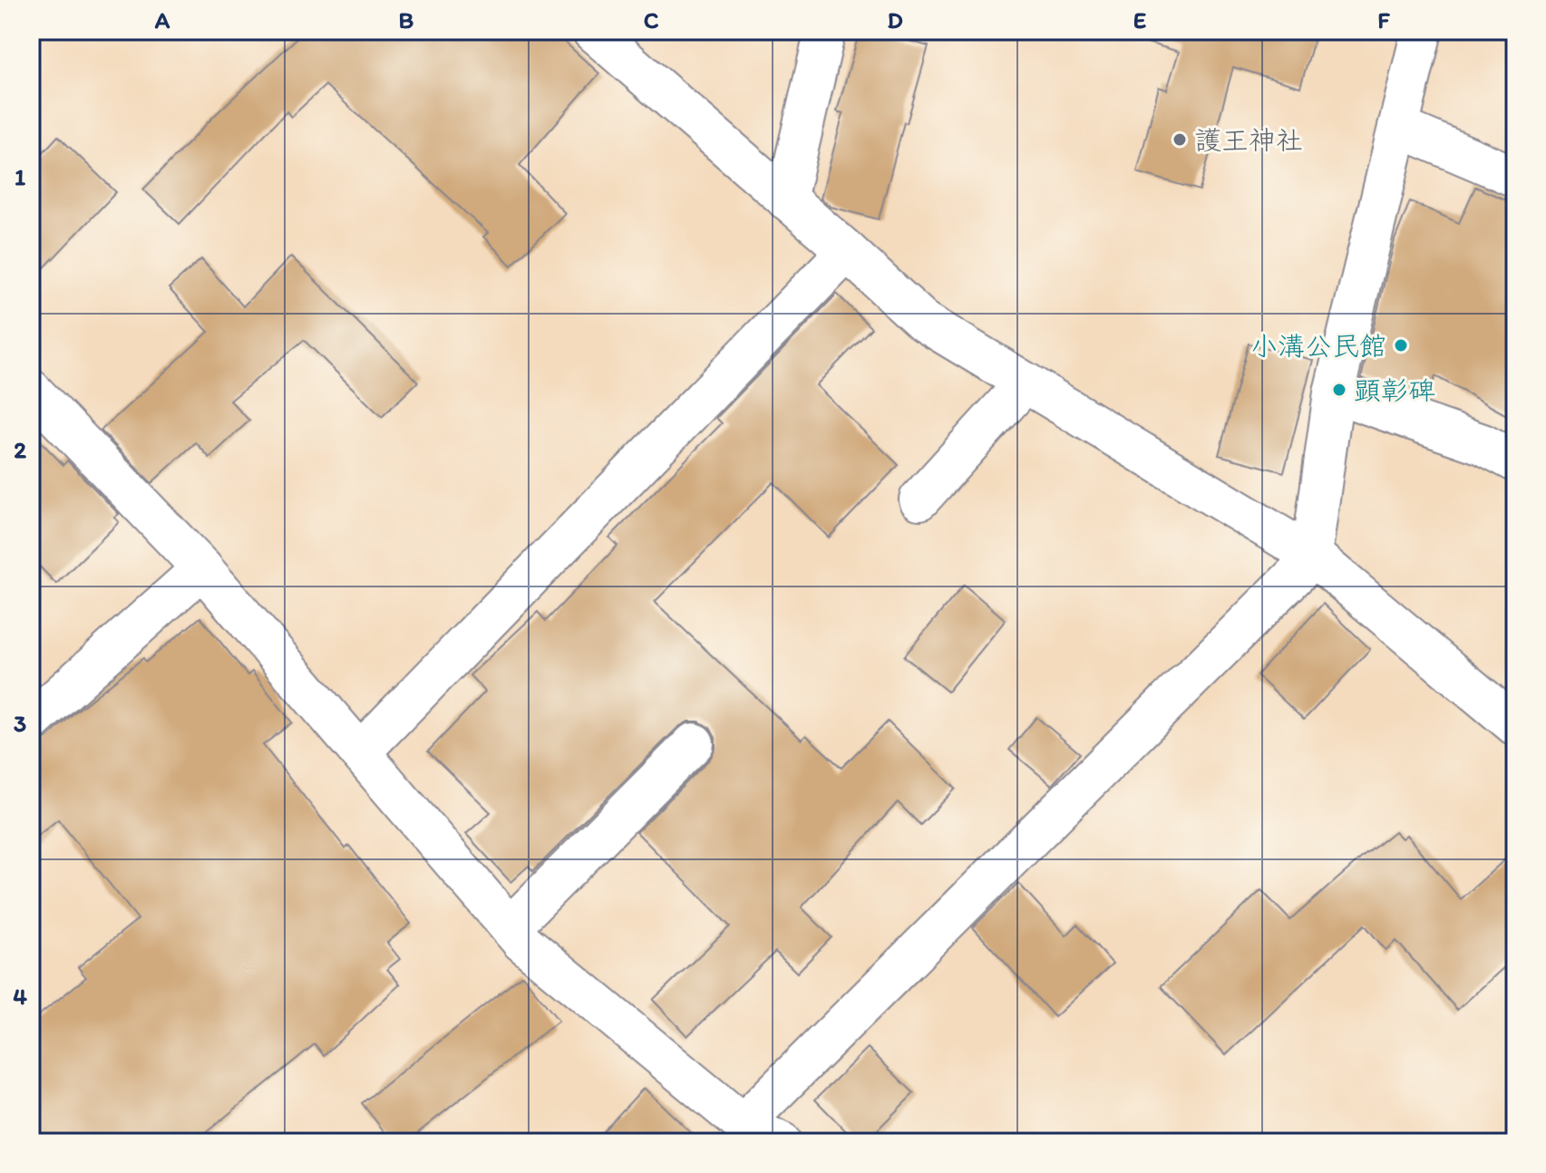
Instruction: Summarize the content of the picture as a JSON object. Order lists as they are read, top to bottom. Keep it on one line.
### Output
{"places":["護王神社","小溝公民館","顕彰碑"],"grid":{"columns":["A","B","C","D","E","F"],"rows":["1","2","3","4"]}}
